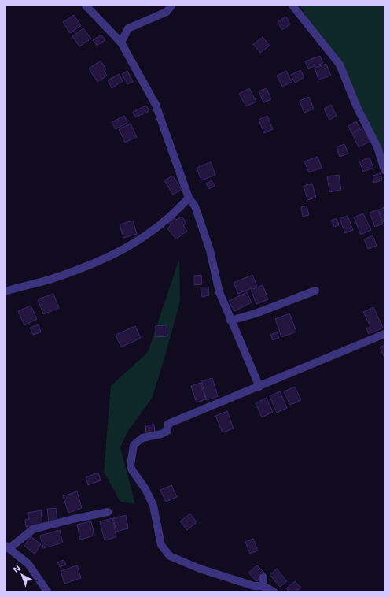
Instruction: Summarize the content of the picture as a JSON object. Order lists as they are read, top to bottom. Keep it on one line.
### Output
{"north":"top left"}
